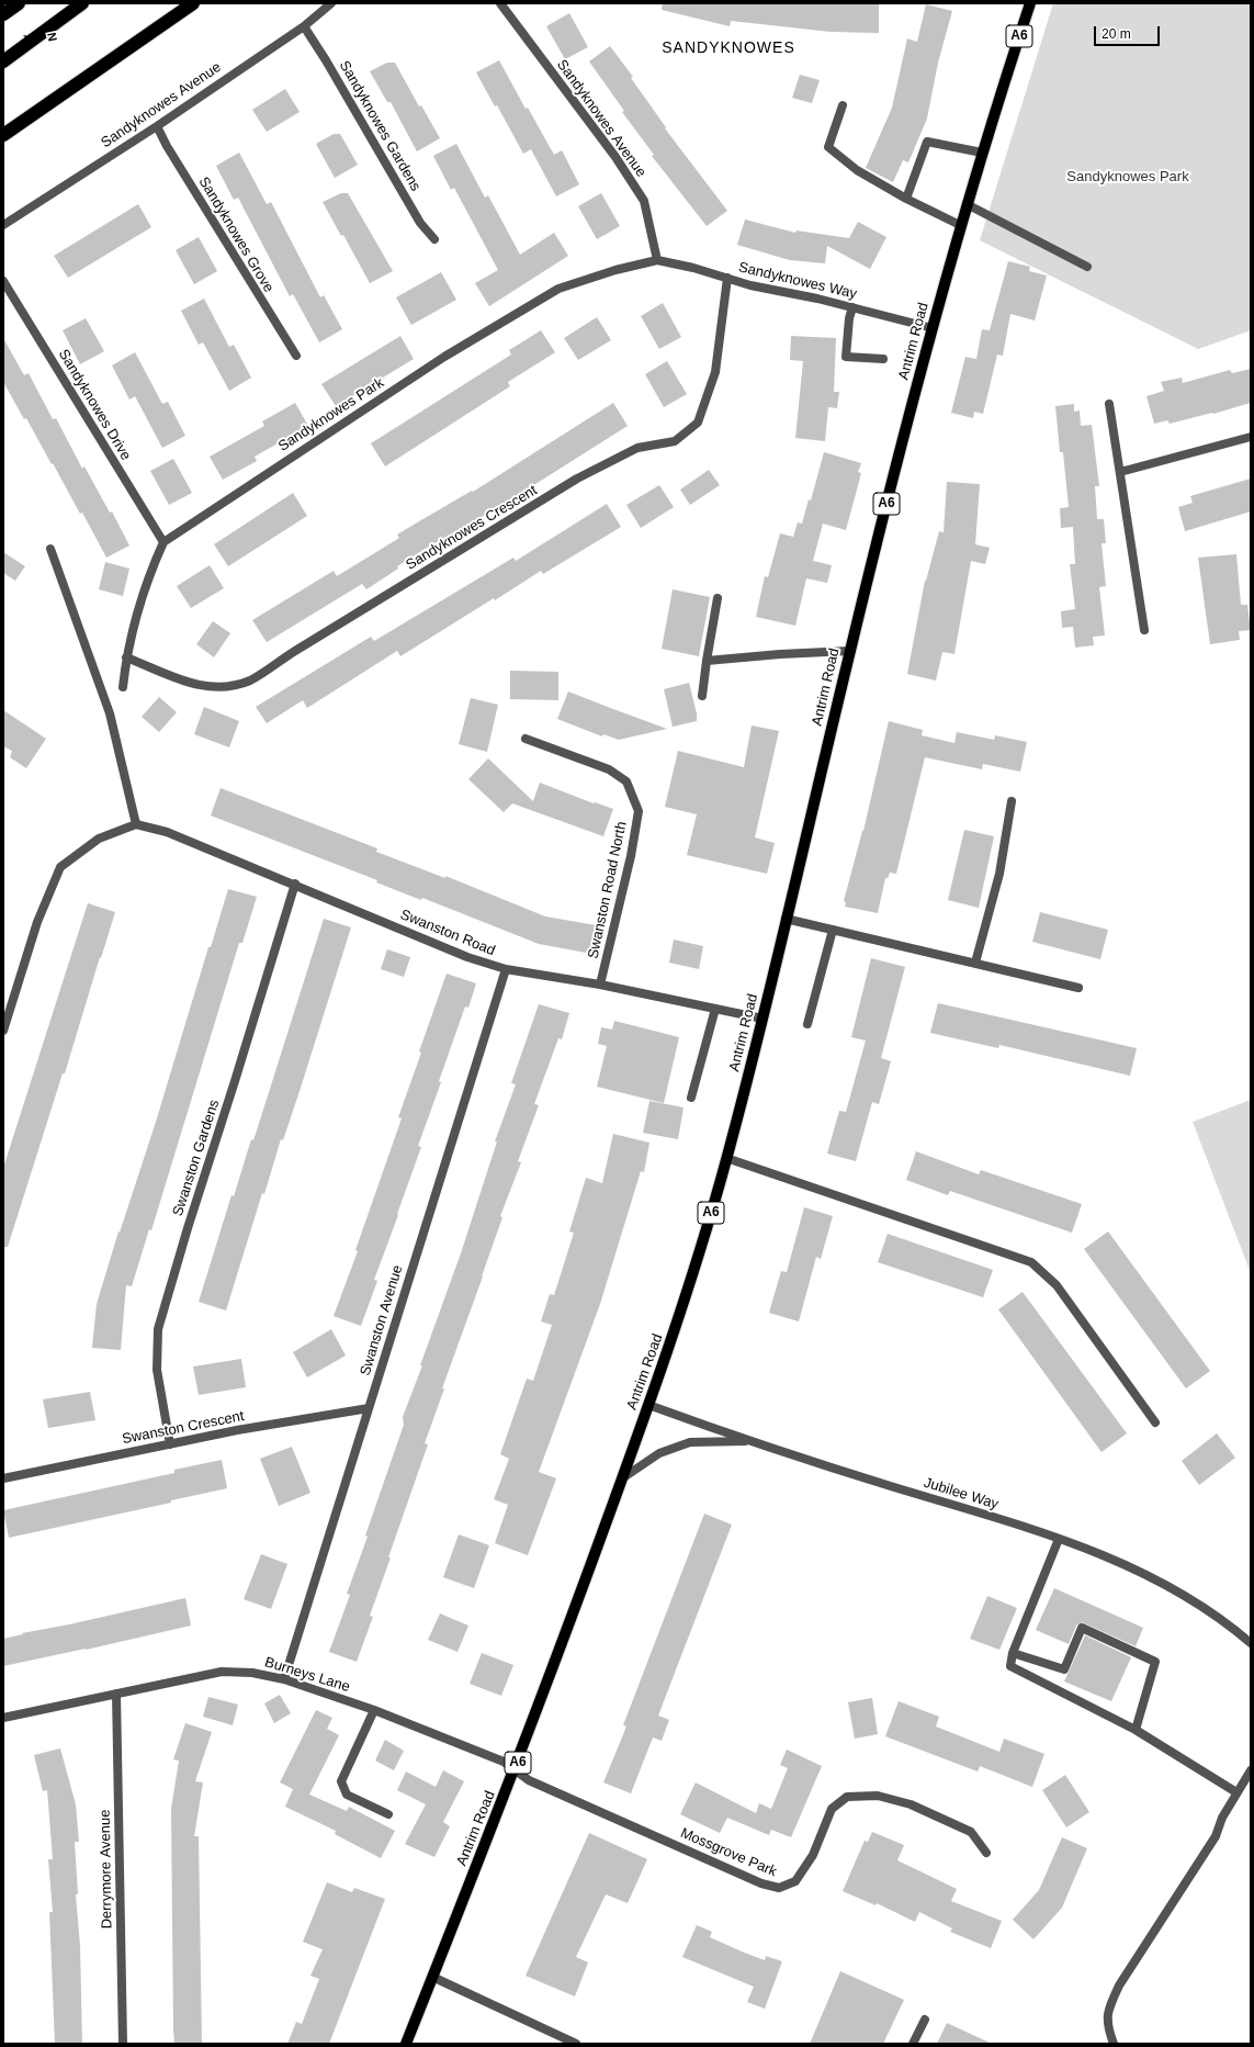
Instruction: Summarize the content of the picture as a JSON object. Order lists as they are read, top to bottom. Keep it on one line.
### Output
{"streets":{"main road":["A6","Antrim Road"],"street":["Sandyknowes Avenue","Sandyknowes Gardens","Sandyknowes Grove","Sandyknowes Way","Sandyknowes Drive","Sandyknowes Park","Sandyknowes Crescent","Swanston Road North","Swanston Road","Swanston Gardens","Swanston Avenue","Swanston Crescent","Jubilee Way","Burneys Lane","Mossgrove Park","Derrymore Avenue"]},"crossings":[["Sandyknowes Avenue","Sandyknowes Gardens"],["Sandyknowes Avenue","Sandyknowes Grove"],["Sandyknowes Avenue","Sandyknowes Way"],["Sandyknowes Avenue","Sandyknowes Park"],["Sandyknowes Way","Antrim Road"],["Sandyknowes Way","Sandyknowes Park"],["Sandyknowes Way","Sandyknowes Crescent"],["Antrim Road","Swanston Road"],["Antrim Road","Jubilee Way"],["Antrim Road","Burneys Lane"],["Antrim Road","Mossgrove Park"],["Sandyknowes Drive","Sandyknowes Park"],["Swanston Road North","Swanston Road"],["Swanston Road","Swanston Gardens"],["Swanston Road","Swanston Avenue"],["Swanston Gardens","Swanston Crescent"],["Swanston Avenue","Swanston Crescent"],["Swanston Avenue","Burneys Lane"],["Burneys Lane","Mossgrove Park"],["Burneys Lane","Derrymore Avenue"]],"districts":["SANDYKNOWES"],"parks":["Sandyknowes Park"],"scale_bar":"20 m","north":"right"}
